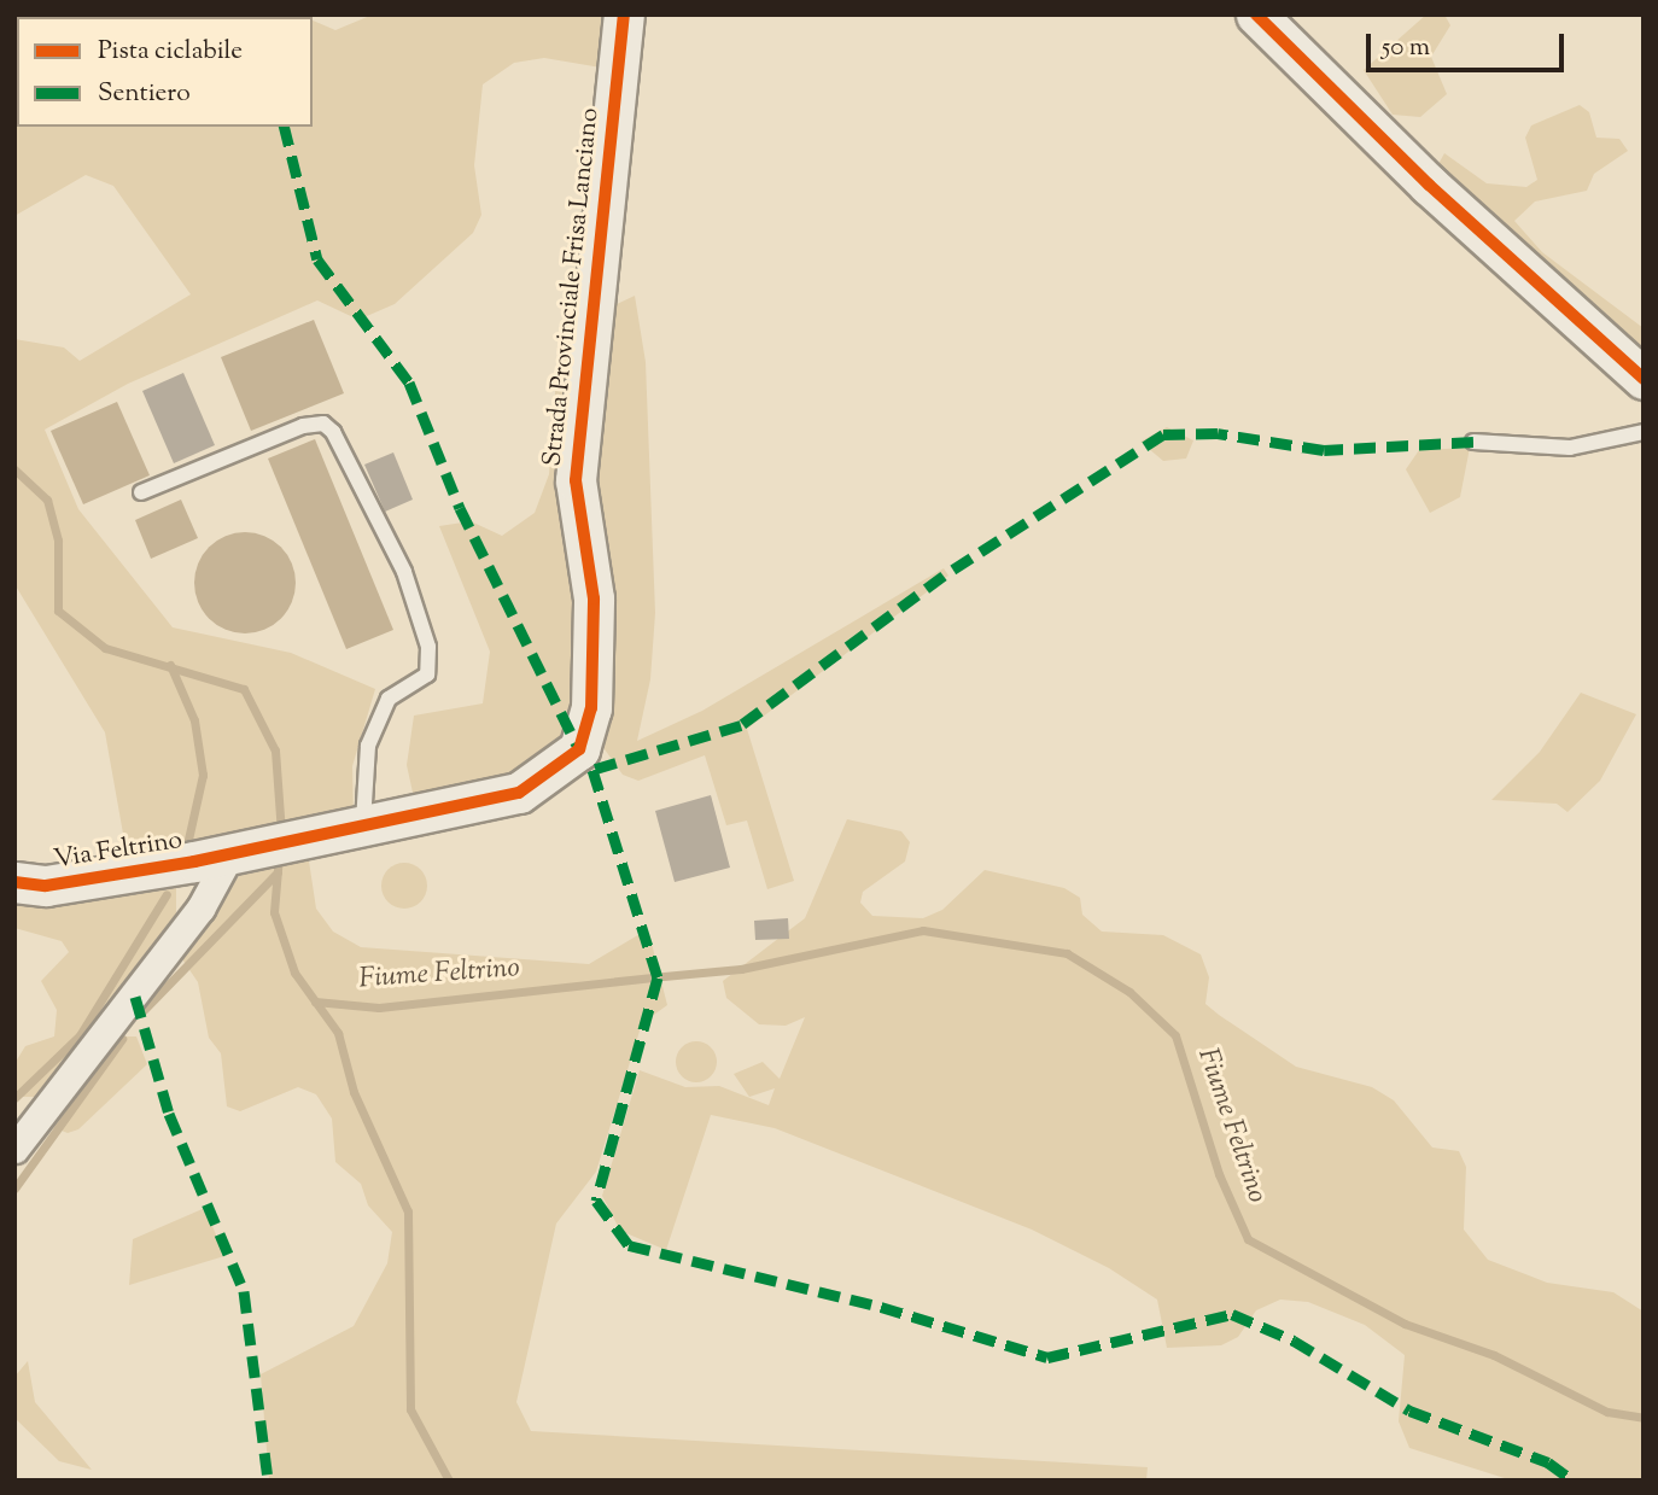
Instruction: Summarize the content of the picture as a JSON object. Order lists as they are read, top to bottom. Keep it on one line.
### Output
{"streets":{"street":["Strada Provinciale Frisa Lanciano","Via Feltrino"]},"crossings":[["Strada Provinciale Frisa Lanciano","Via Feltrino"]],"water":["Fiume Feltrino"],"legend":["Pista ciclabile","Sentiero"],"scale_bar":"50 m"}
